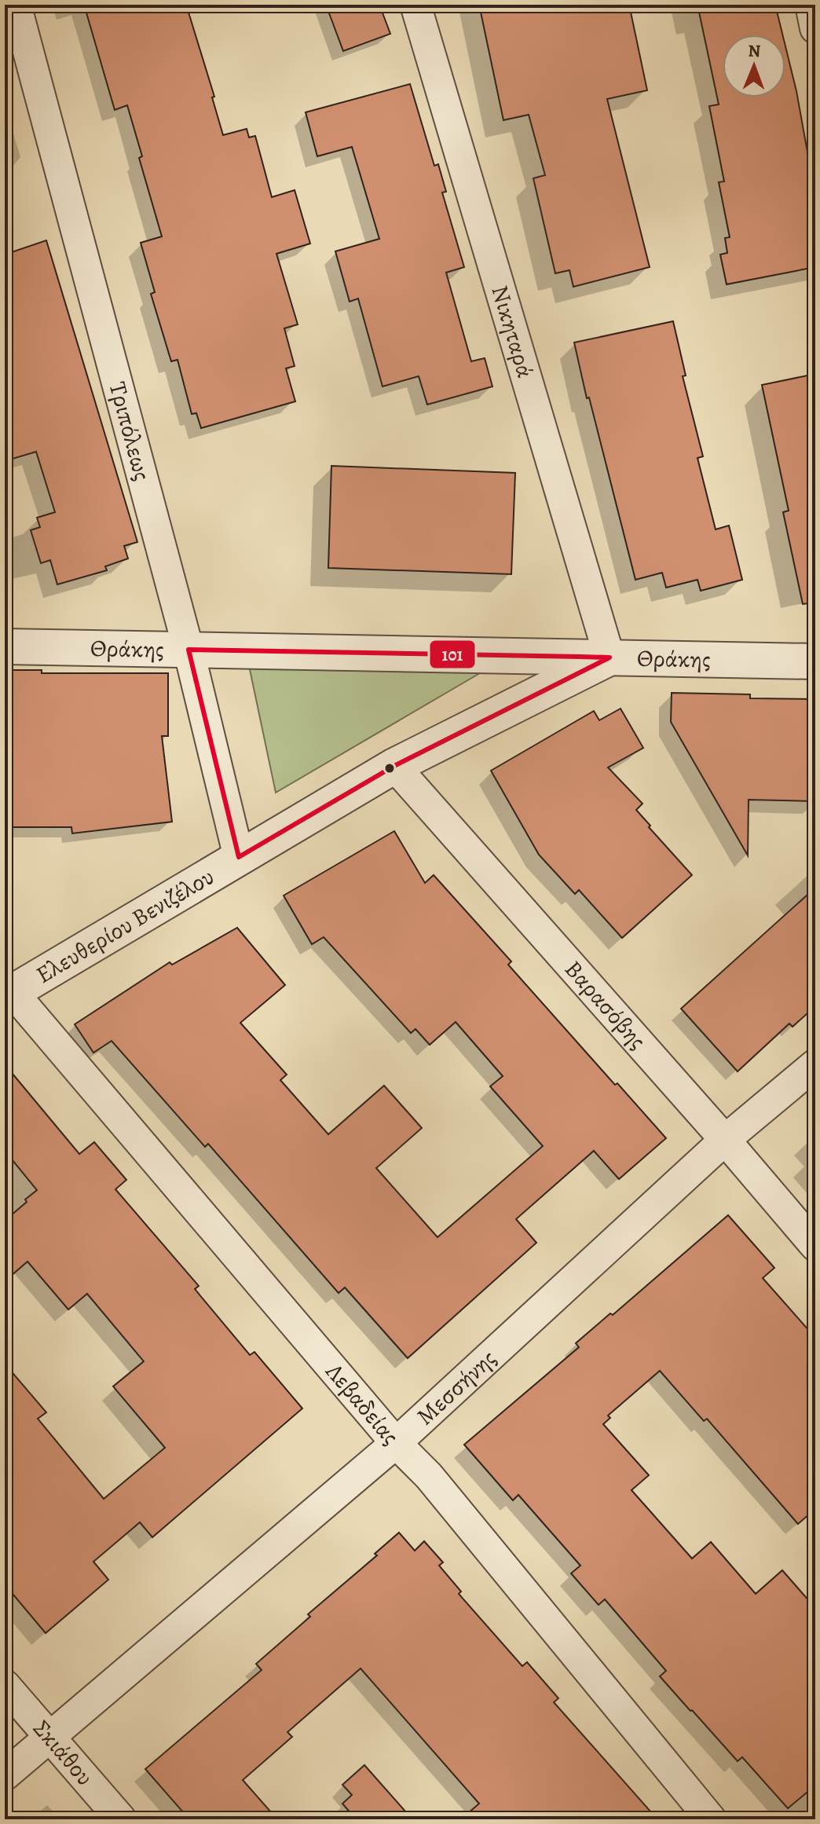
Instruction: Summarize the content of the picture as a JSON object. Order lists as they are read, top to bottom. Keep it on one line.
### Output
{"streets":{"street":["Νικηταρά","Τριπόλεως","Θράκης","Ελευθερίου Βενιζέλου","Βαρασόβης","Μεσσήνης","Λεβαδείας","Σκιάθου"]},"crossings":[["Νικηταρά","Θράκης"],["Νικηταρά","Ελευθερίου Βενιζέλου"],["Τριπόλεως","Θράκης"],["Τριπόλεως","Ελευθερίου Βενιζέλου"],["Θράκης","Ελευθερίου Βενιζέλου"],["Ελευθερίου Βενιζέλου","Βαρασόβης"],["Ελευθερίου Βενιζέλου","Λεβαδείας"],["Βαρασόβης","Μεσσήνης"],["Μεσσήνης","Λεβαδείας"],["Μεσσήνης","Σκιάθου"]],"lines":["transit line 101"],"north":"top"}
